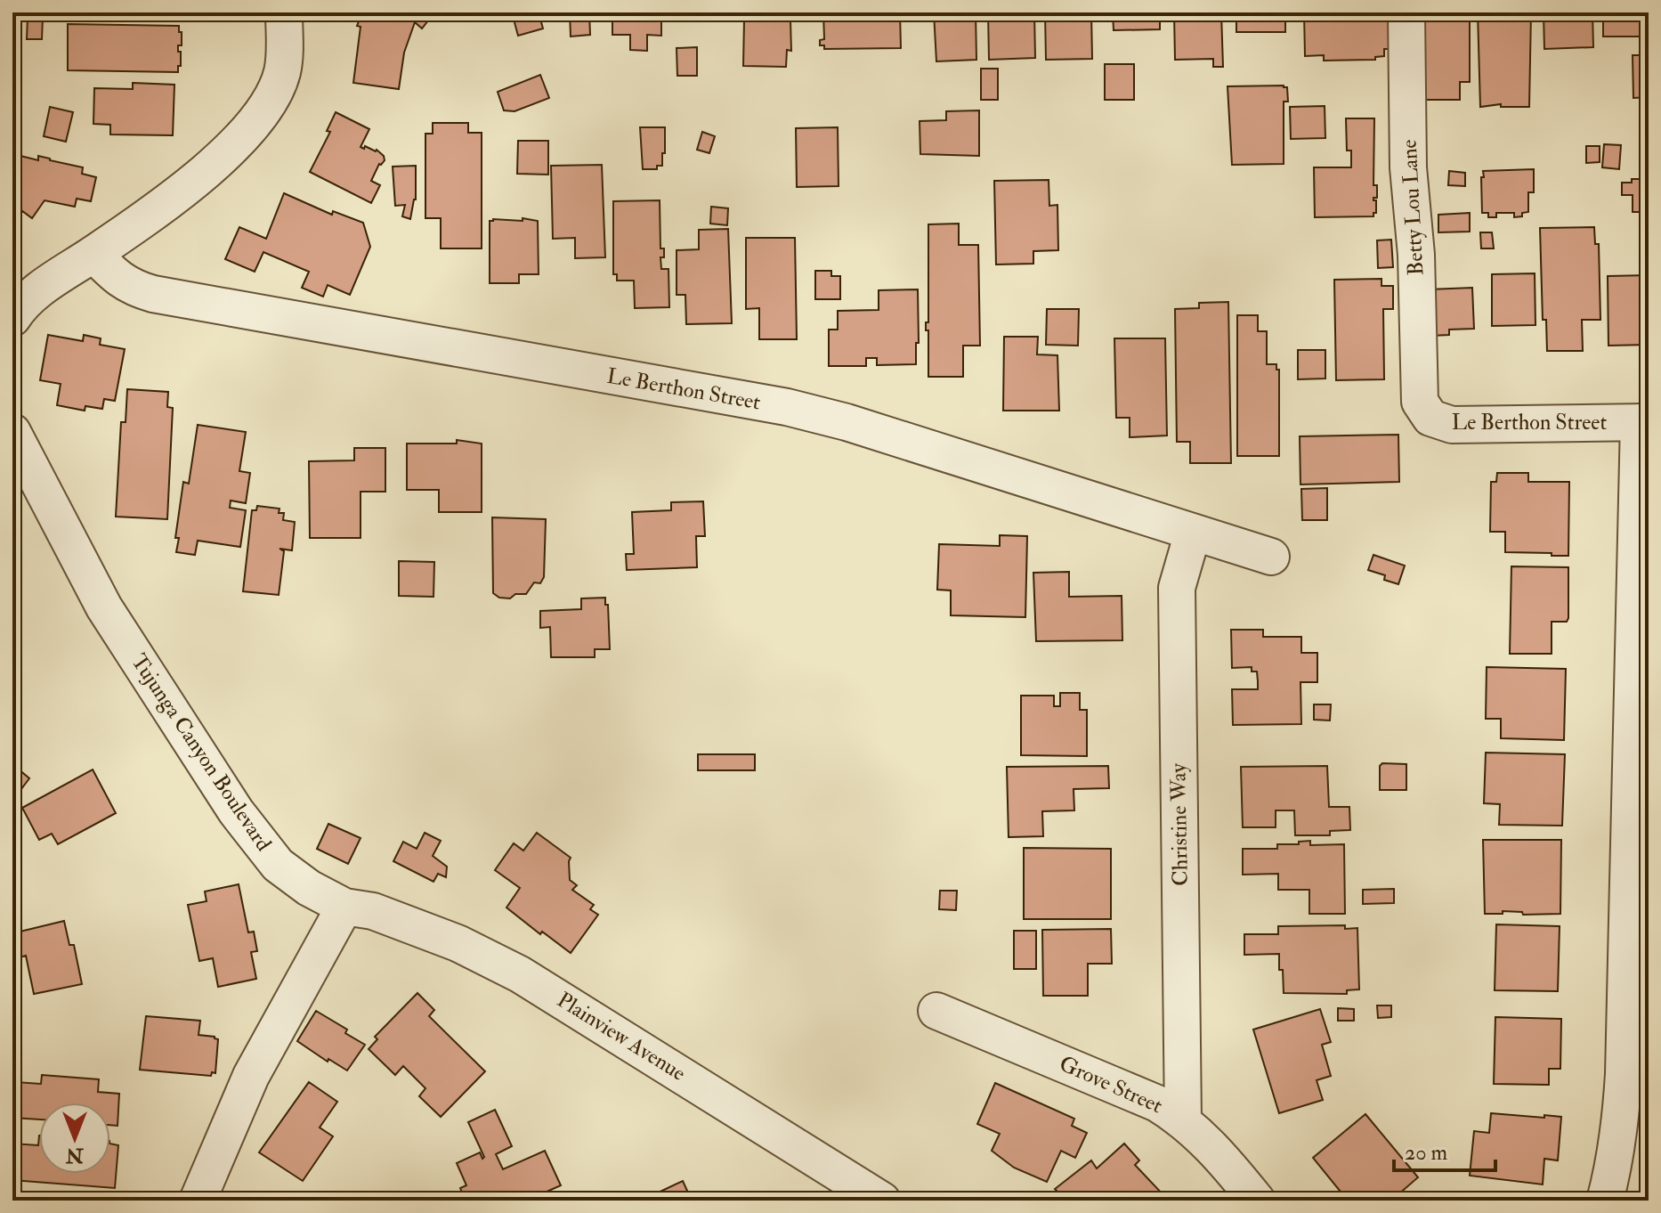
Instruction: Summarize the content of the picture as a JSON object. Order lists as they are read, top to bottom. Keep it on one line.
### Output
{"streets":{"street":["Betty Lou Lane","Le Berthon Street","Tujunga Canyon Boulevard","Christine Way","Plainview Avenue","Grove Street"]},"crossings":[["Betty Lou Lane","Le Berthon Street"],["Le Berthon Street","Christine Way"],["Tujunga Canyon Boulevard","Plainview Avenue"],["Christine Way","Grove Street"]],"scale_bar":"20 m","north":"bottom"}
